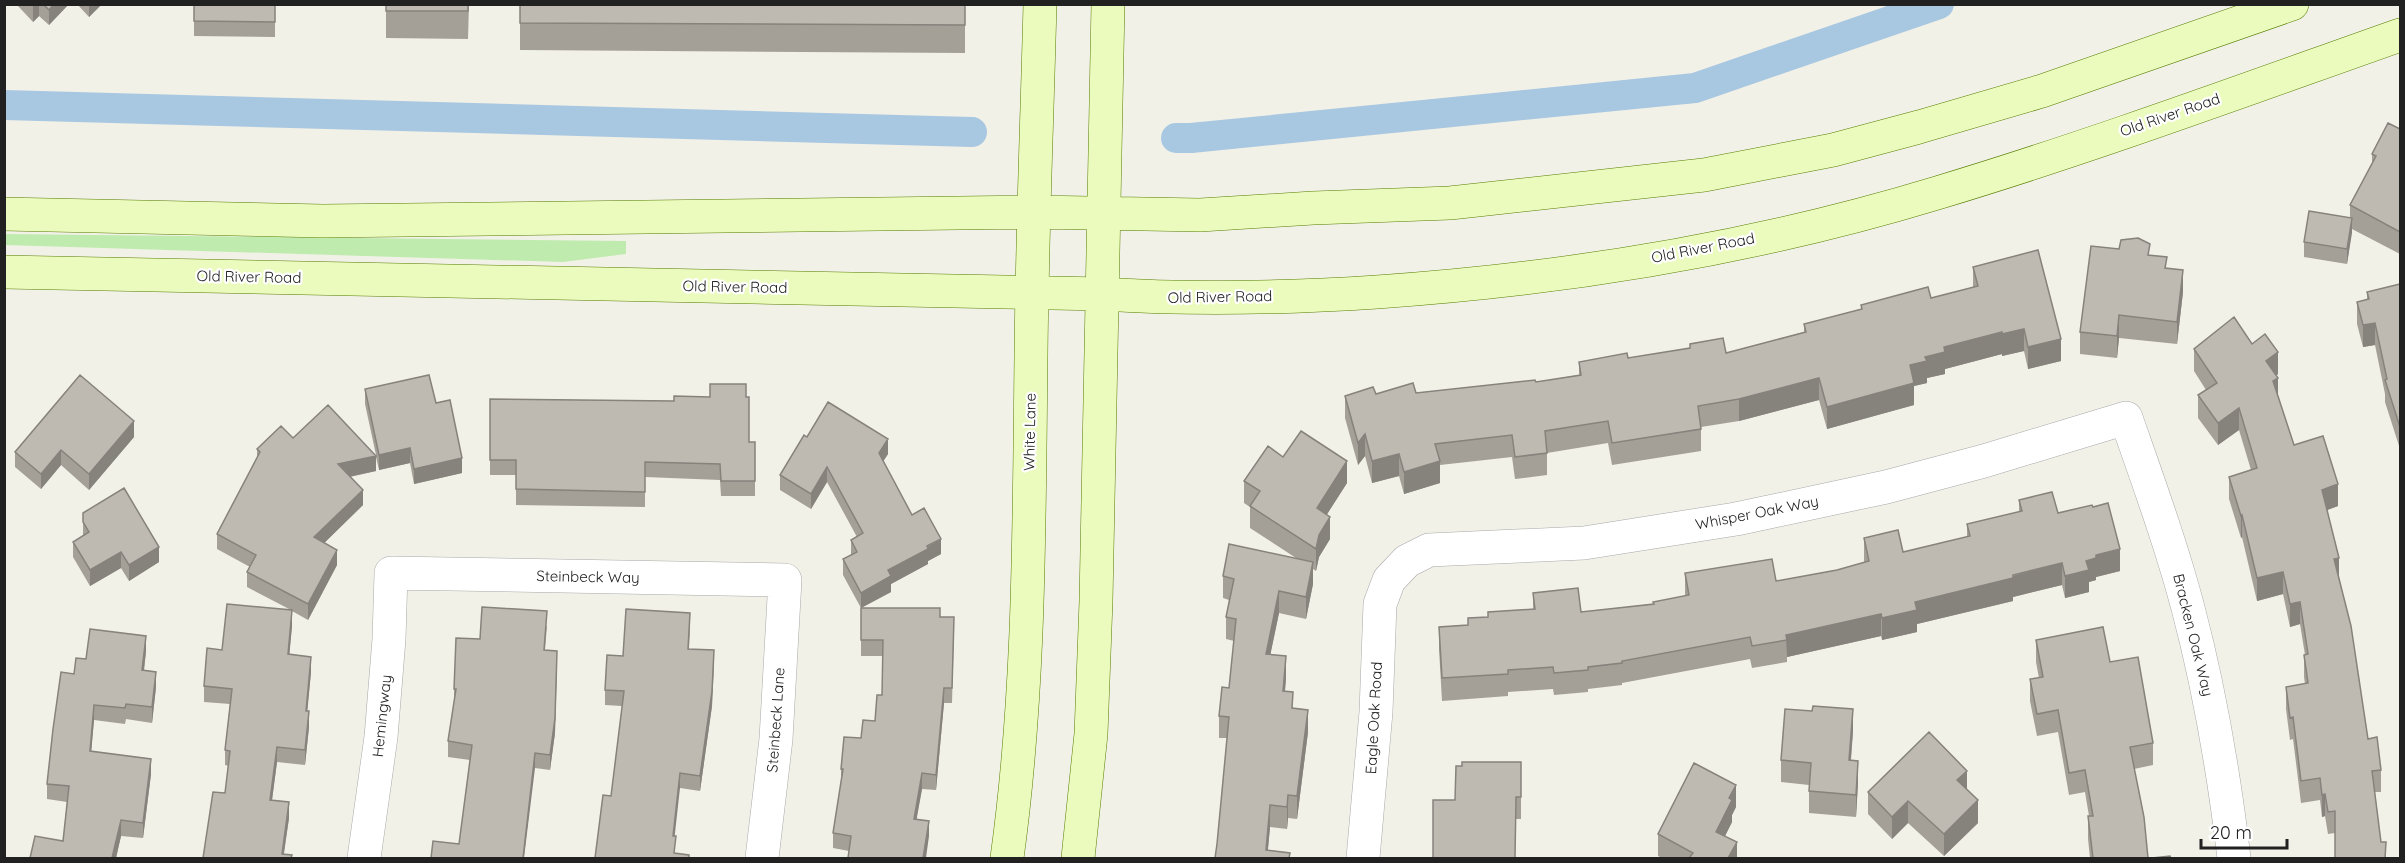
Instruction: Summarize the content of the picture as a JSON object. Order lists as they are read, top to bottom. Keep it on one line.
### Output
{"streets":{"main road":["Old River Road","White Lane"],"street":["Whisper Oak Way","Steinbeck Way","Bracken Oak Way","Hemingway","Eagle Oak Road","Steinbeck Lane"]},"crossings":[["Old River Road","White Lane"],["Whisper Oak Way","Bracken Oak Way"],["Whisper Oak Way","Eagle Oak Road"],["Steinbeck Way","Hemingway"],["Steinbeck Way","Steinbeck Lane"]],"scale_bar":"20 m"}
